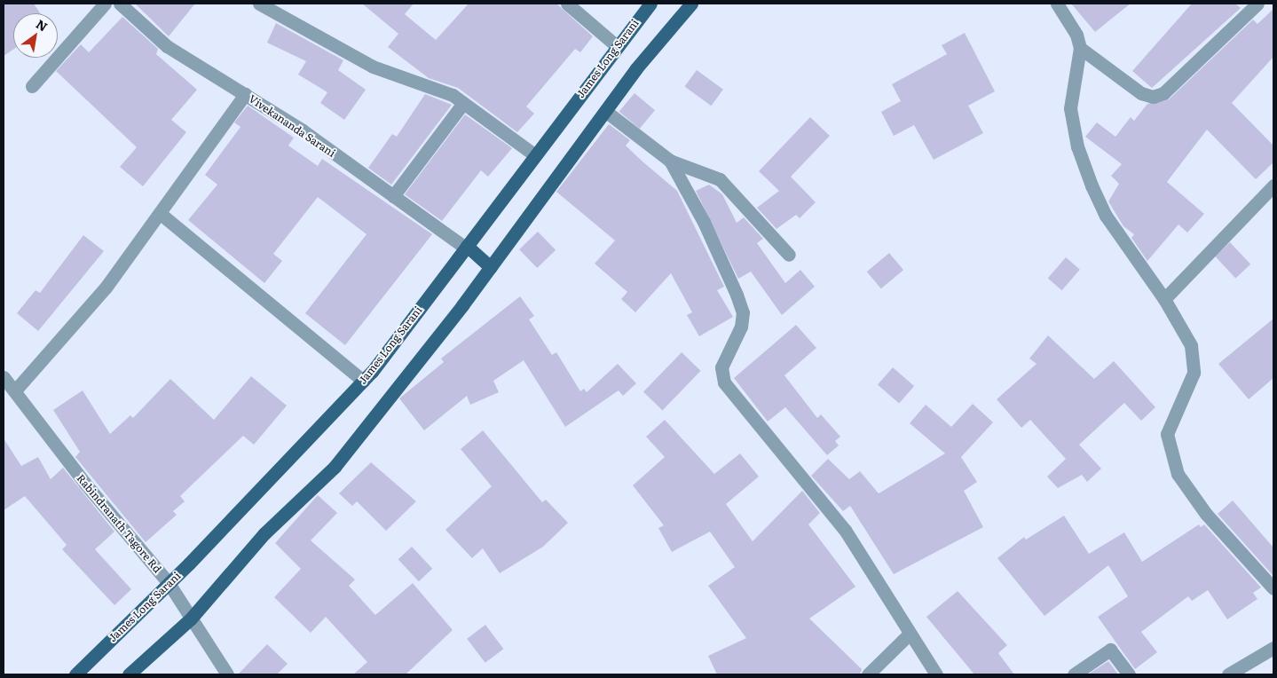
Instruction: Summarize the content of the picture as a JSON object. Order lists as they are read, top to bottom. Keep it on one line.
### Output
{"streets":{"main road":["James Long Sarani"],"street":["Vivekananda Sarani","Rabindranath Tagore Rd"]},"crossings":[["James Long Sarani","Vivekananda Sarani"],["James Long Sarani","Rabindranath Tagore Rd"]],"north":"top right"}
